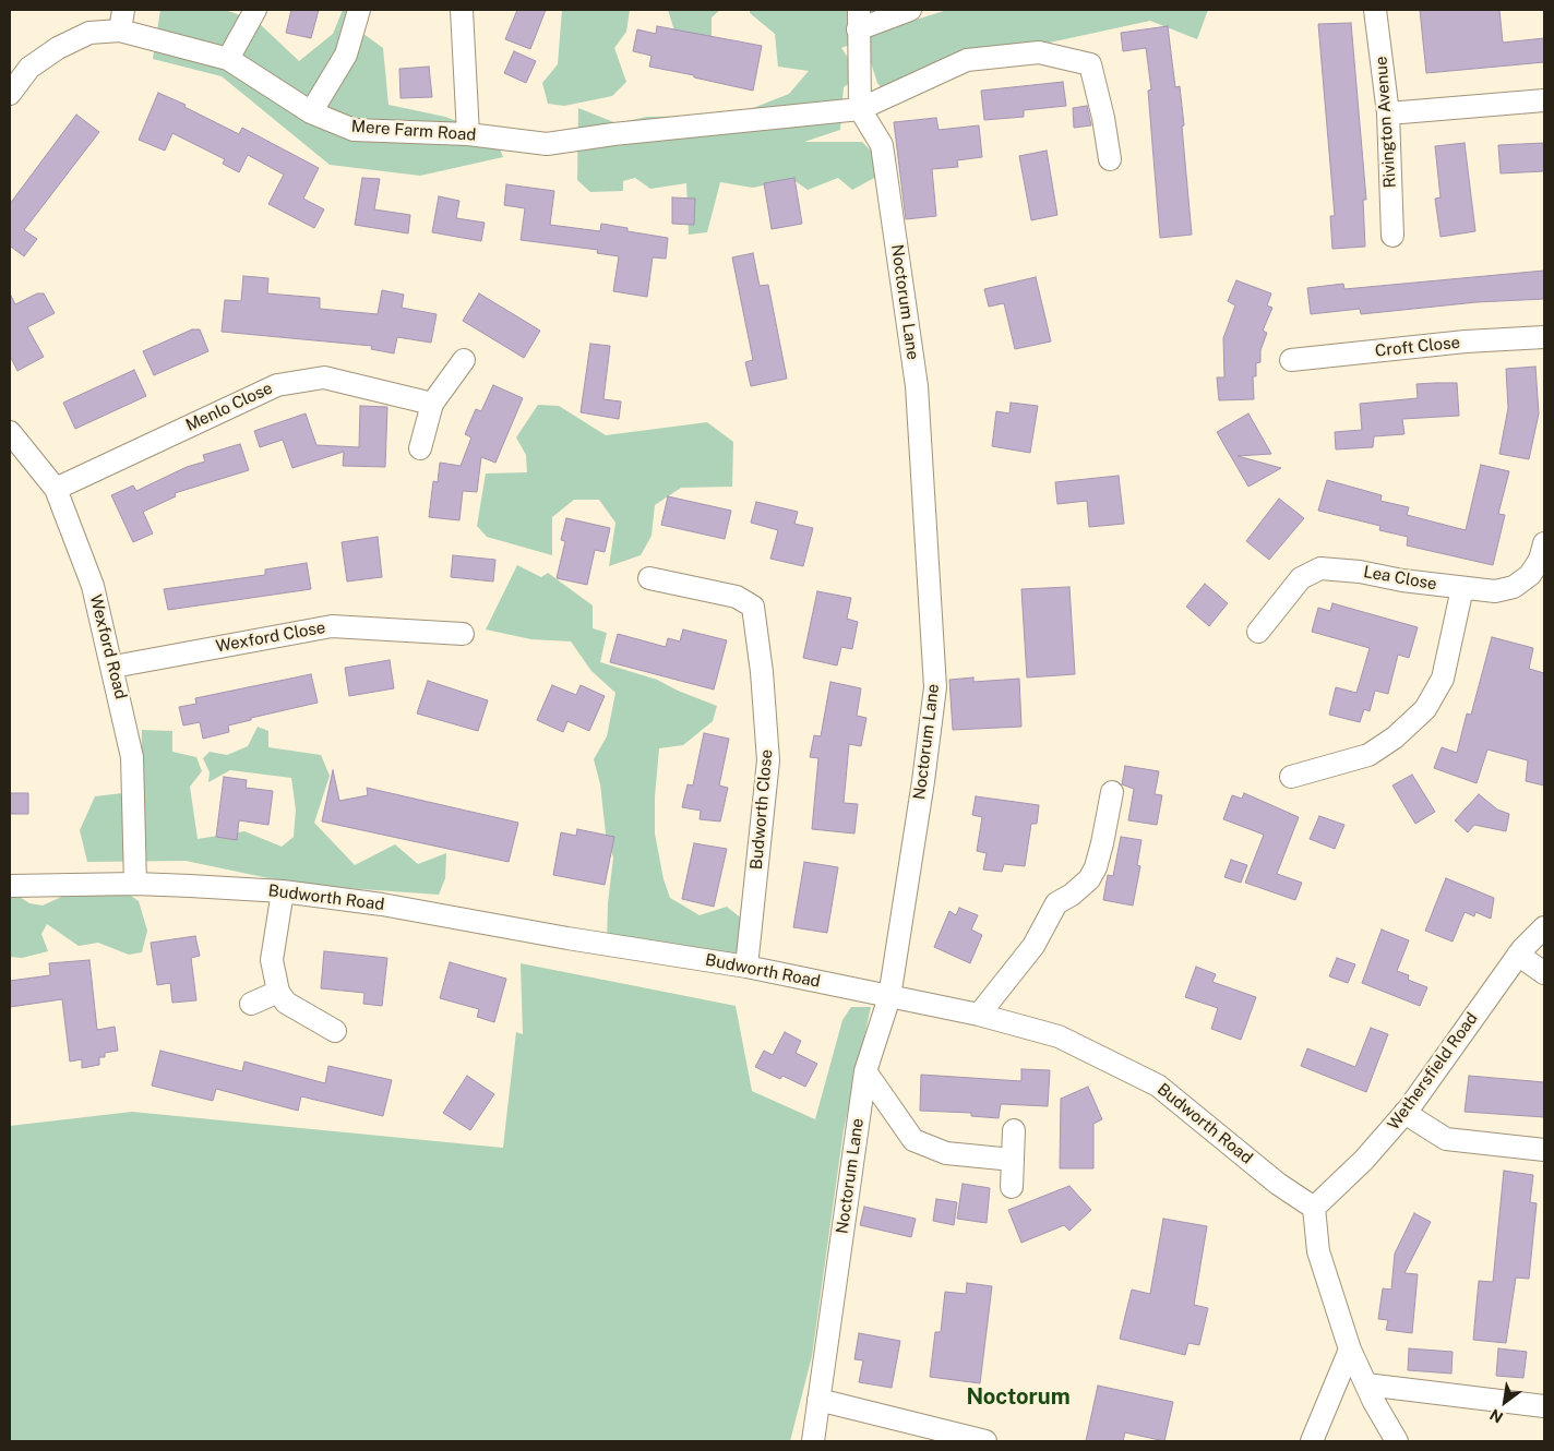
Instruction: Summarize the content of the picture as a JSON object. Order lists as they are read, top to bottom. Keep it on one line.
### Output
{"streets":{"street":["Rivington Avenue","Mere Farm Road","Noctorum Lane","Croft Close","Menlo Close","Lea Close","Wexford Close","Wexford Road","Budworth Close","Budworth Road","Wethersfield Road"]},"crossings":[["Mere Farm Road","Noctorum Lane"],["Noctorum Lane","Budworth Road"],["Menlo Close","Wexford Road"],["Wexford Close","Wexford Road"],["Wexford Road","Budworth Road"],["Budworth Close","Budworth Road"],["Budworth Road","Wethersfield Road"]],"districts":["Noctorum"],"north":"bottom left"}
